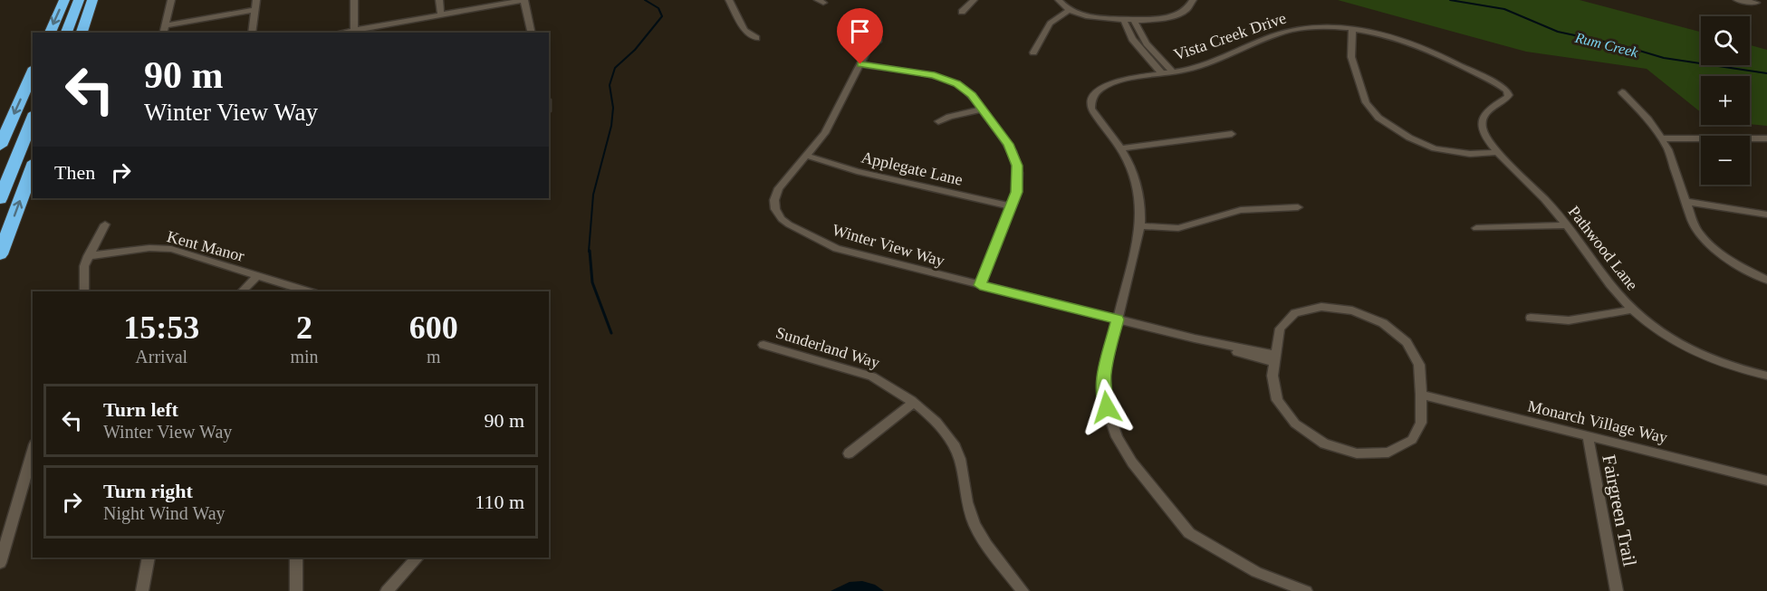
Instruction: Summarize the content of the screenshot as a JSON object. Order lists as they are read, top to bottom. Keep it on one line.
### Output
{"streets":{"street":["Vista Creek Drive","Applegate Lane","Winter View Way","Kent Manor","Pathwood Lane","Sunderland Way","Monarch Village Way","Fairgreen Trail"]},"crossings":[["Vista Creek Drive","Winter View Way"],["Vista Creek Drive","Pathwood Lane"],["Applegate Lane","Winter View Way"],["Winter View Way","Monarch Village Way"],["Monarch Village Way","Fairgreen Trail"]],"water":["Rum Creek"],"page":{"map_buttons":["+","−"],"turn":["90 m","Winter View Way"],"then":"Then","eta":["15:53","Arrival","2","min","600","m"],"list":[{"name":"Turn left","note":"Winter View Way","value":"90 m"},{"name":"Turn right","note":"Night Wind Way","value":"110 m"}]}}
